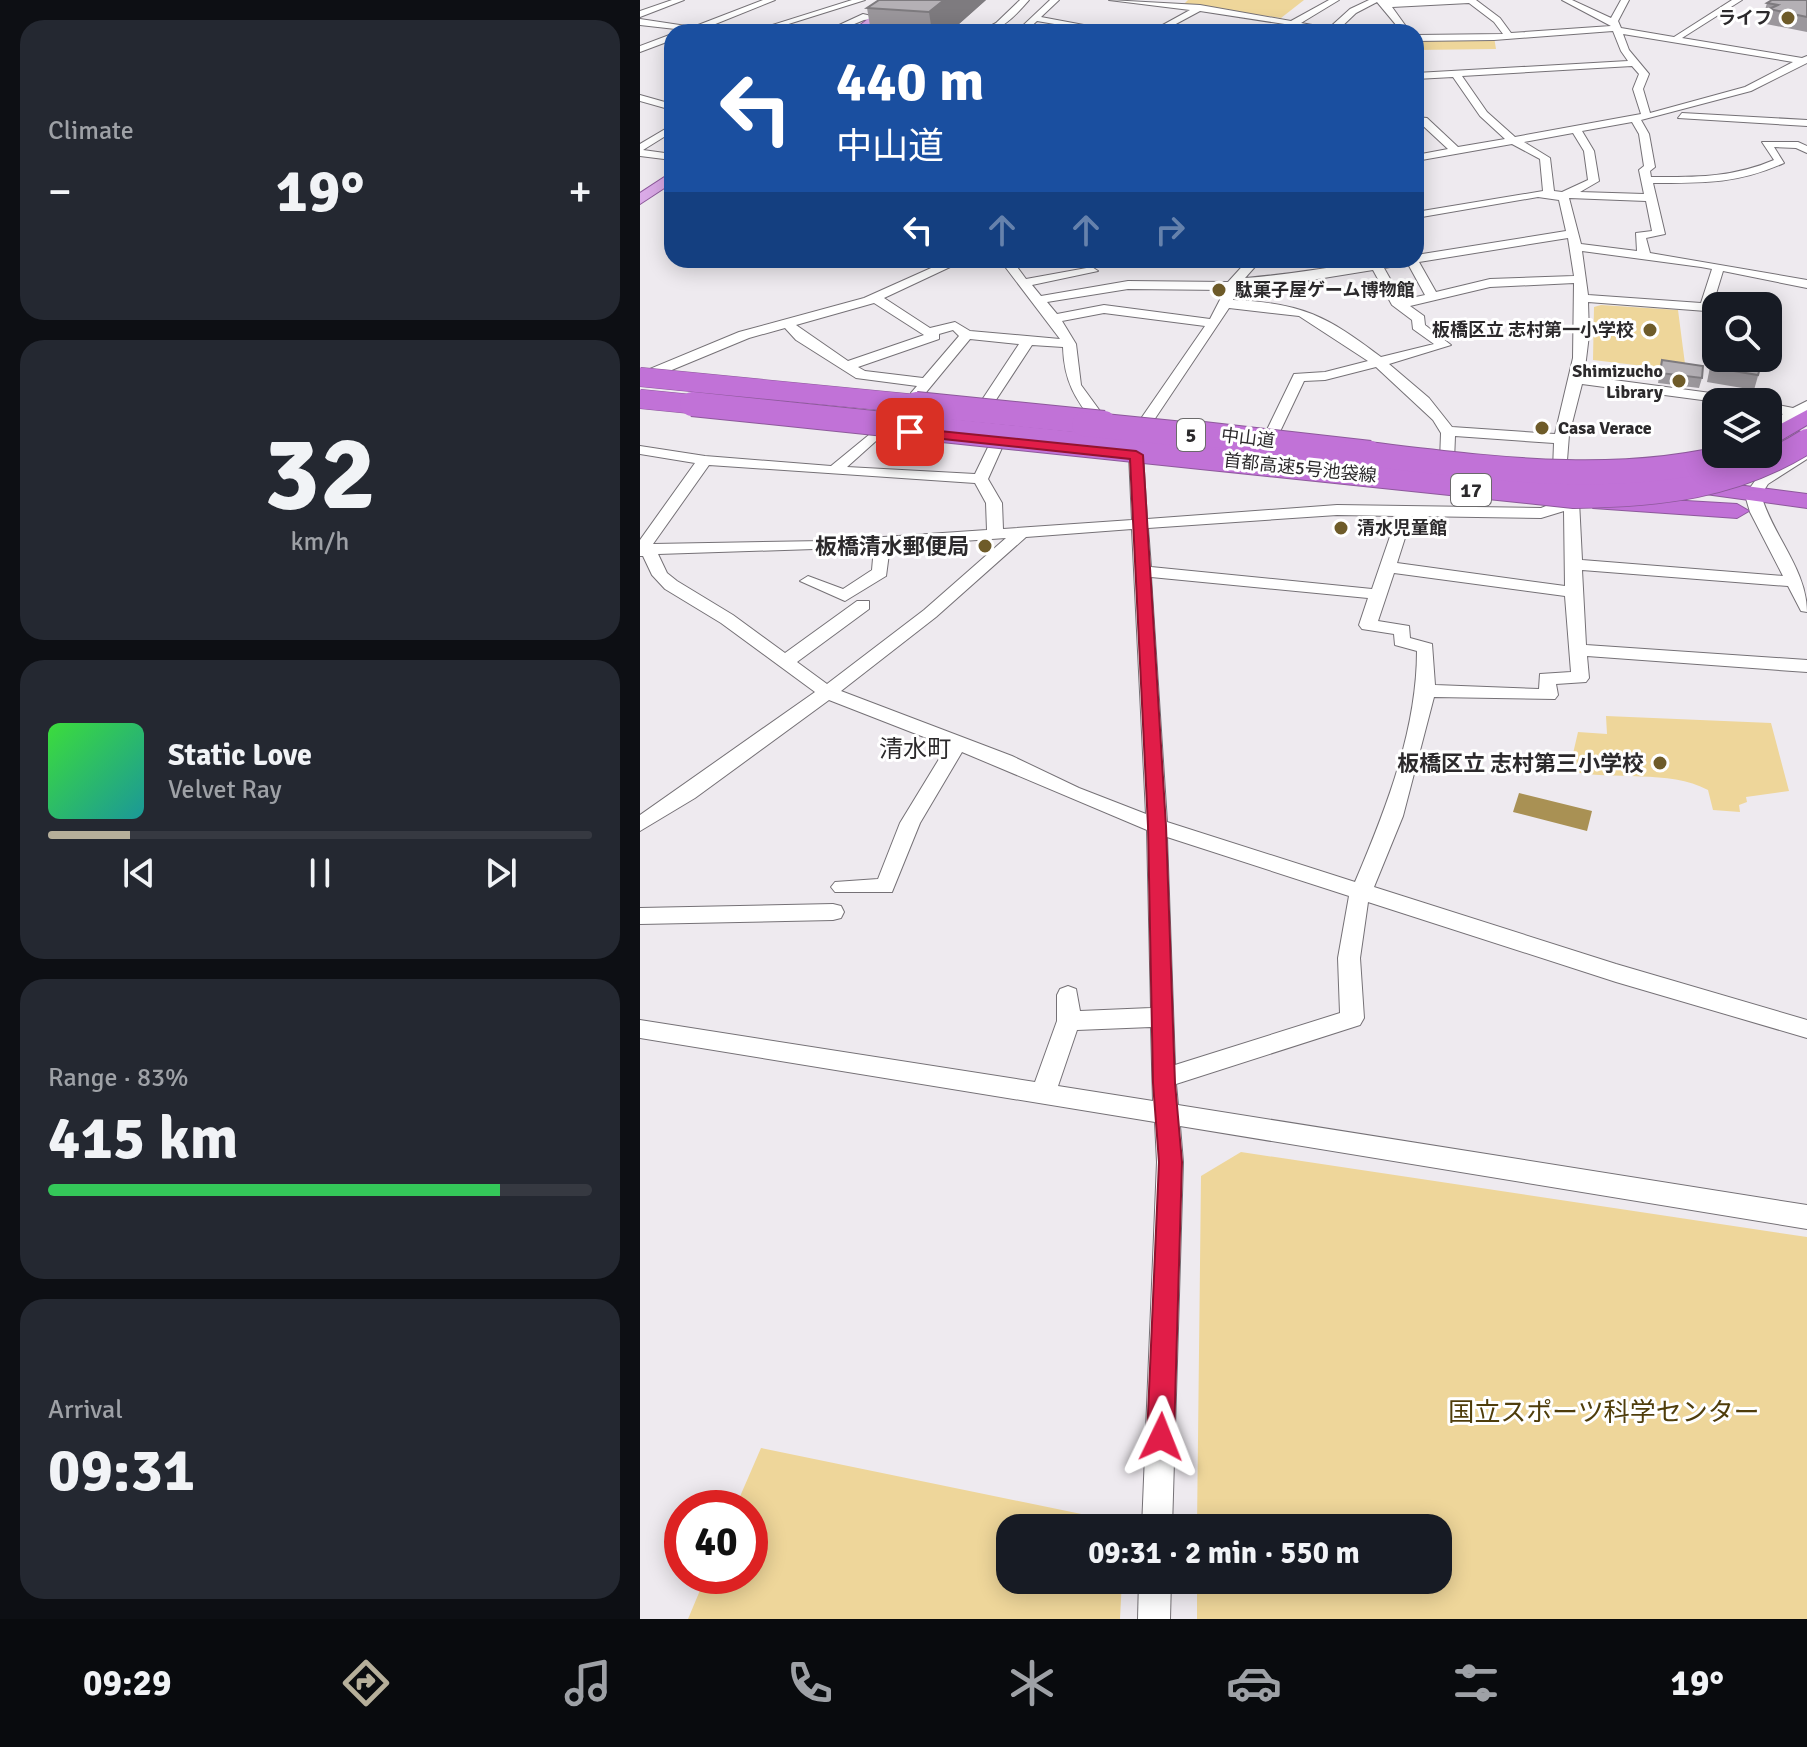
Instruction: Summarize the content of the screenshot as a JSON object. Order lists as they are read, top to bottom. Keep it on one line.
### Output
{"streets":{"highway":["5","中山道","首都高速5号池袋線","17"]},"crossings":[["中山道","首都高速5号池袋線"]],"districts":["清水町"],"parks":["国立スポーツ科学センター"],"places":["ライフ","駄菓子屋ゲーム博物館","板橋区立 志村第一小学校","Shimizucho Library","Casa Verace","清水児童館","板橋清水郵便局","板橋区立 志村第三小学校"],"page":{"tile":["Climate",["32","km/h"],["Range · 83%","415 km"],["Arrival","09:31"]],"turn":["440 m","中山道"],"heat":["−","19°","+"],"song":["Static Love","Velvet Ray"],"limit":"40","trip":"09:31 · 2 min · 550 m","tabs":["09:29","19°"]}}
